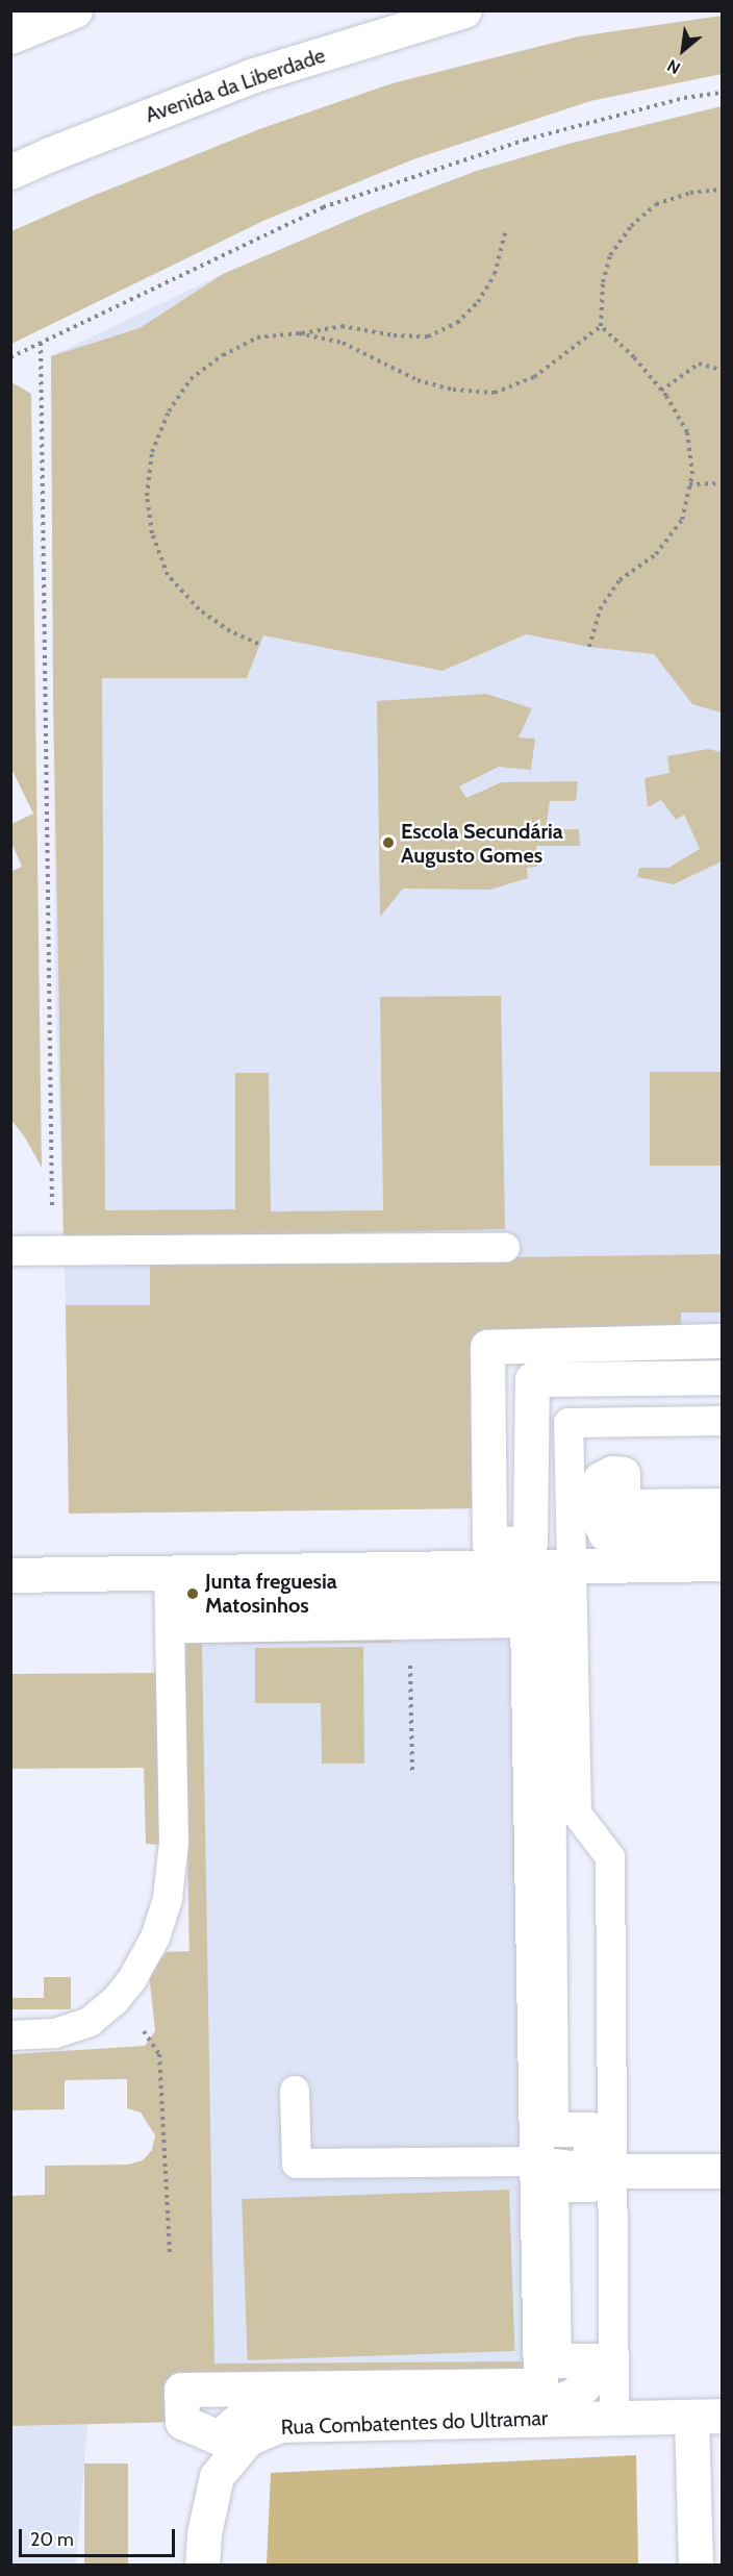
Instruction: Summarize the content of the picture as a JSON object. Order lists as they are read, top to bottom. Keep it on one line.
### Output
{"streets":{"main road":["Avenida da Liberdade","Rua Combatentes do Ultramar"]},"places":["Escola Secundária Augusto Gomes","Junta freguesia Matosinhos"],"scale_bar":"20 m","north":"bottom left"}
